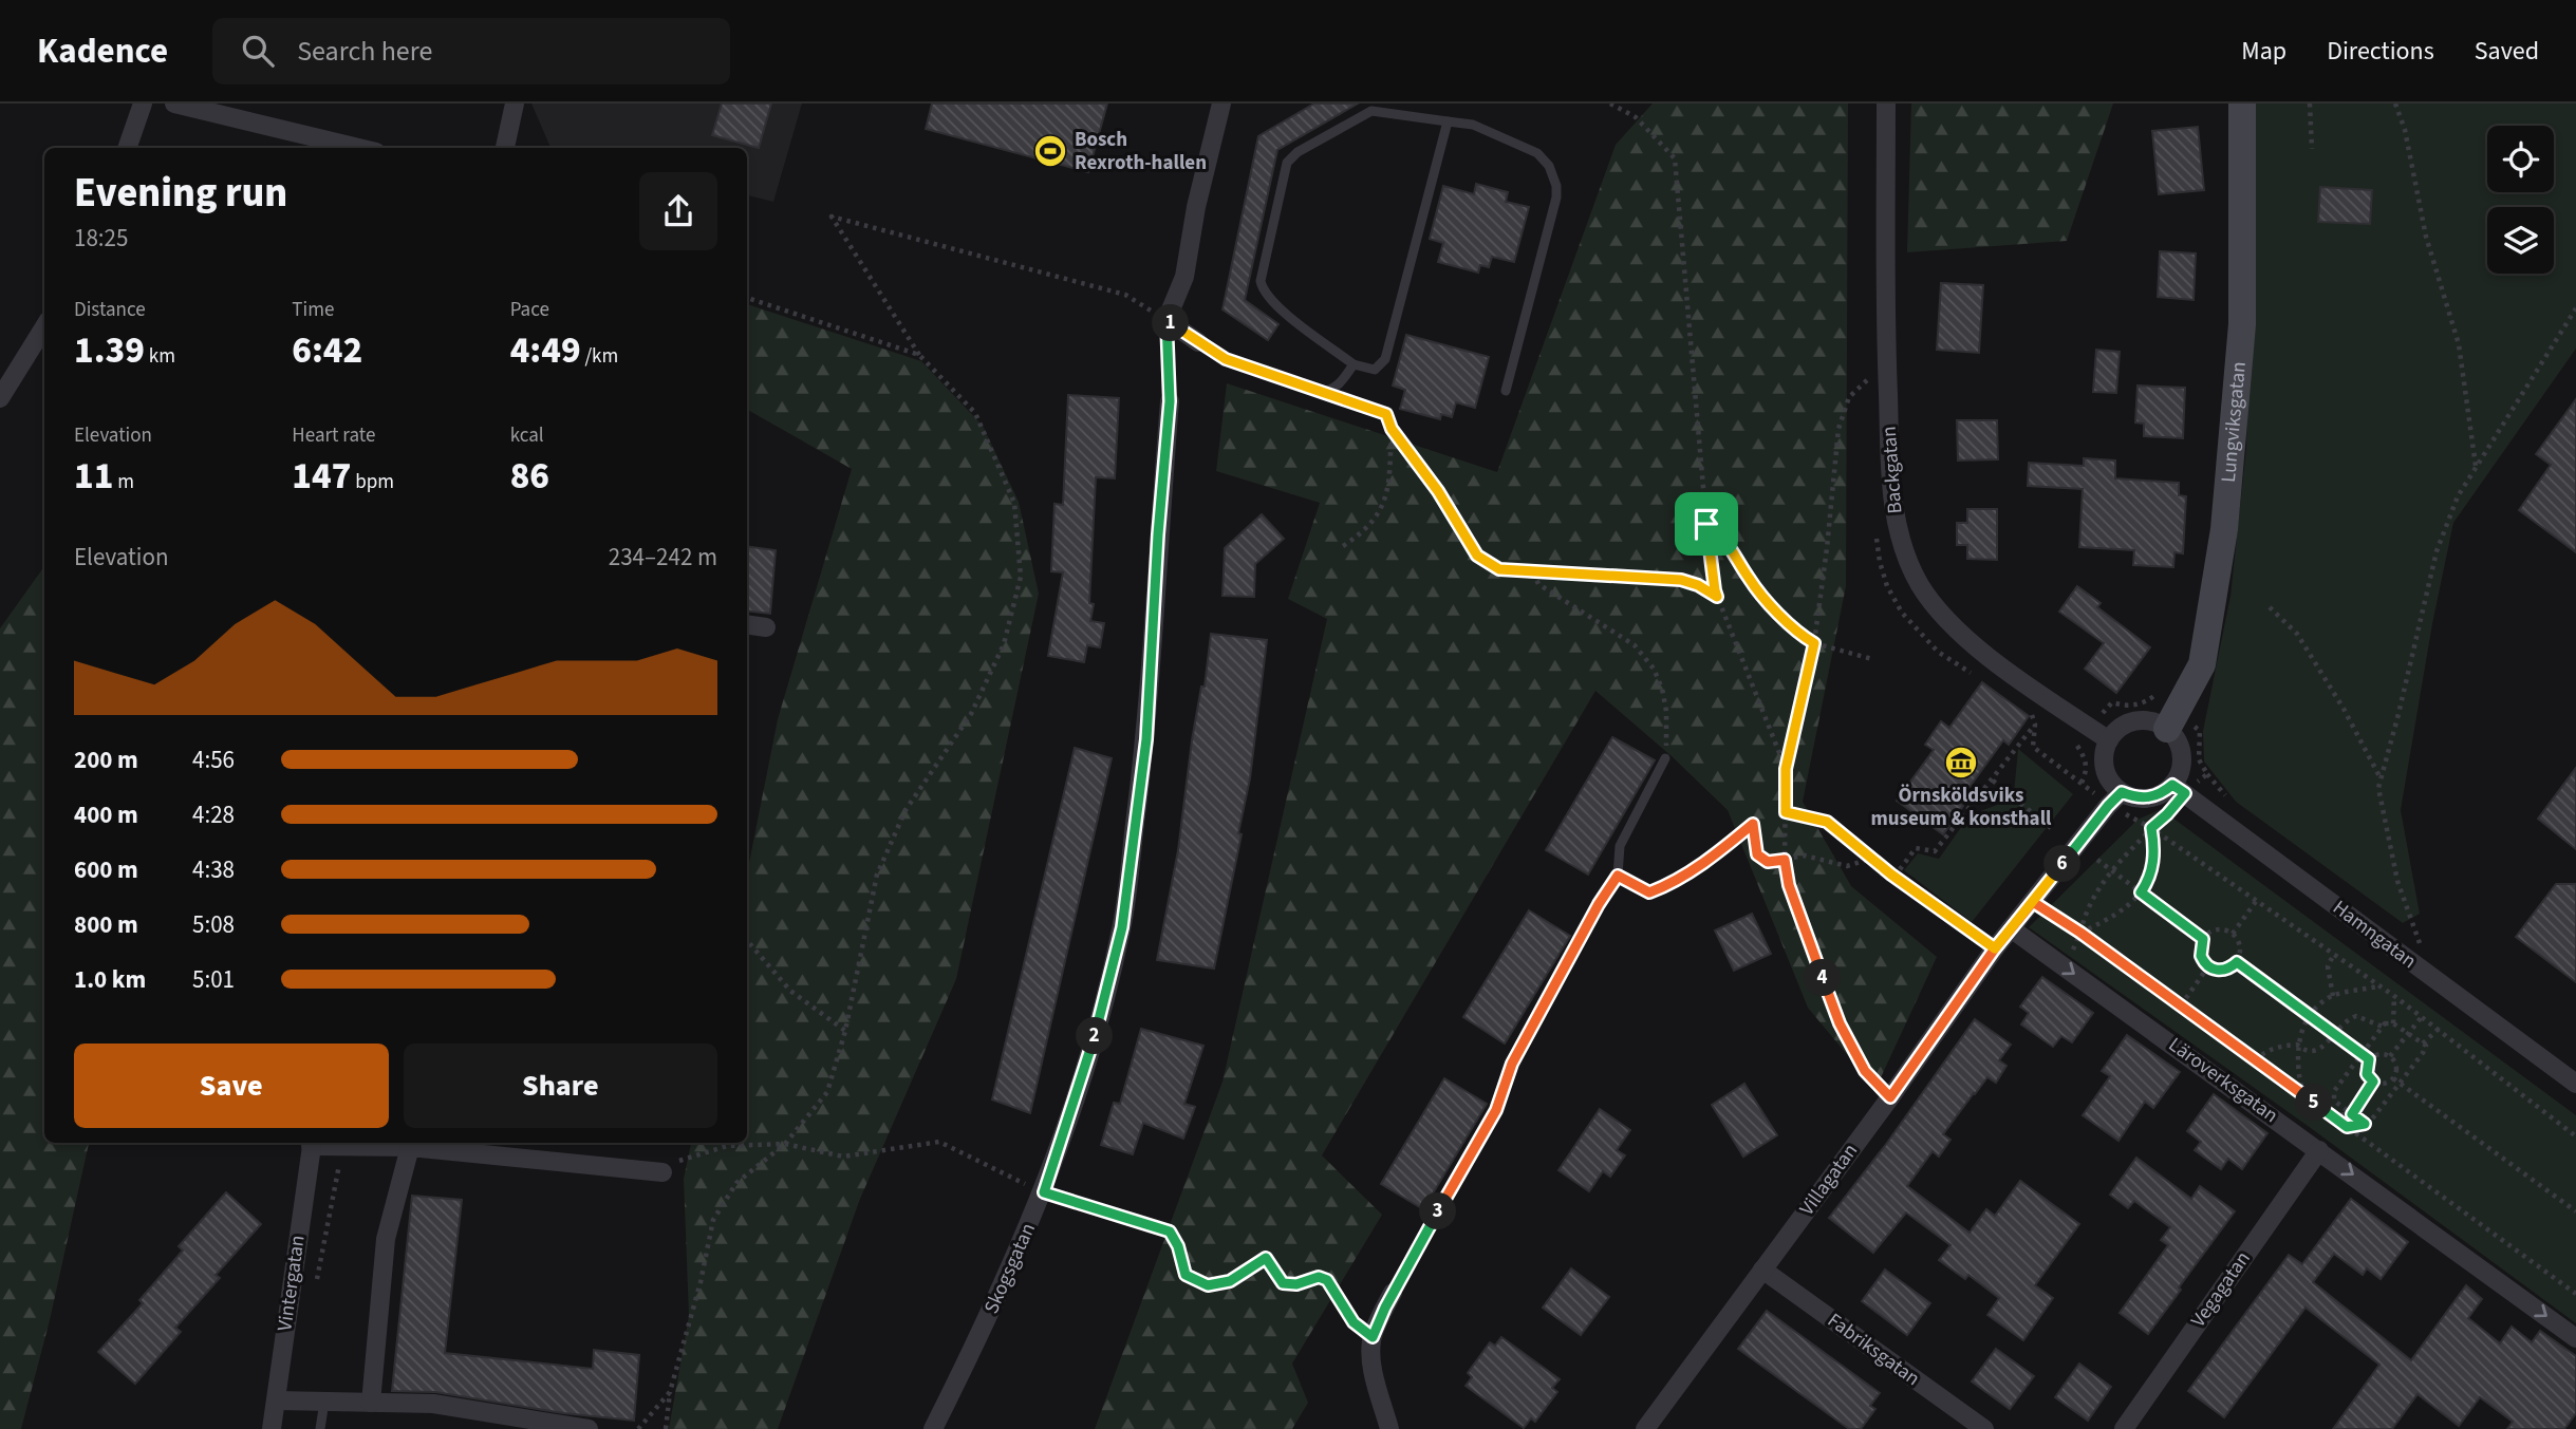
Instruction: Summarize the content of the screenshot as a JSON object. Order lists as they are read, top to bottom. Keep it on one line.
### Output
{"streets":{"street":["Lungviksgatan","Backgatan","Hamngatan","Läroverksgatan","Villagatan","Skogsgatan","Vintergatan","Vegagatan","Fabriksgatan"]},"crossings":[["Lungviksgatan","Backgatan"],["Lungviksgatan","Hamngatan"],["Backgatan","Hamngatan"],["Läroverksgatan","Villagatan"],["Läroverksgatan","Vegagatan"],["Villagatan","Fabriksgatan"]],"one_way":["Läroverksgatan"],"places":{"sports":["Bosch Rexroth-hallen"],"museum":["Örnsköldsviks museum & konsthall"]},"page":{"header":"Kadence","search":"Search here","nav":["Map","Directions","Saved"],"heading":["Evening run","18:25"],"stats":[["Distance","1.39 km"],["Time","6:42"],["Pace","4:49 /km"],["Elevation","11 m"],["Heart rate","147 bpm"],["kcal","86"]],"pins":["1","6","4","2","5","3"],"chart":["Elevation","234–242 m"],"list":[{"name":"200 m","note":"4:56"},{"name":"400 m","note":"4:28"},{"name":"600 m","note":"4:38"},{"name":"800 m","note":"5:08"},{"name":"1.0 km","note":"5:01"}],"buttons":["Save","Share"]}}
